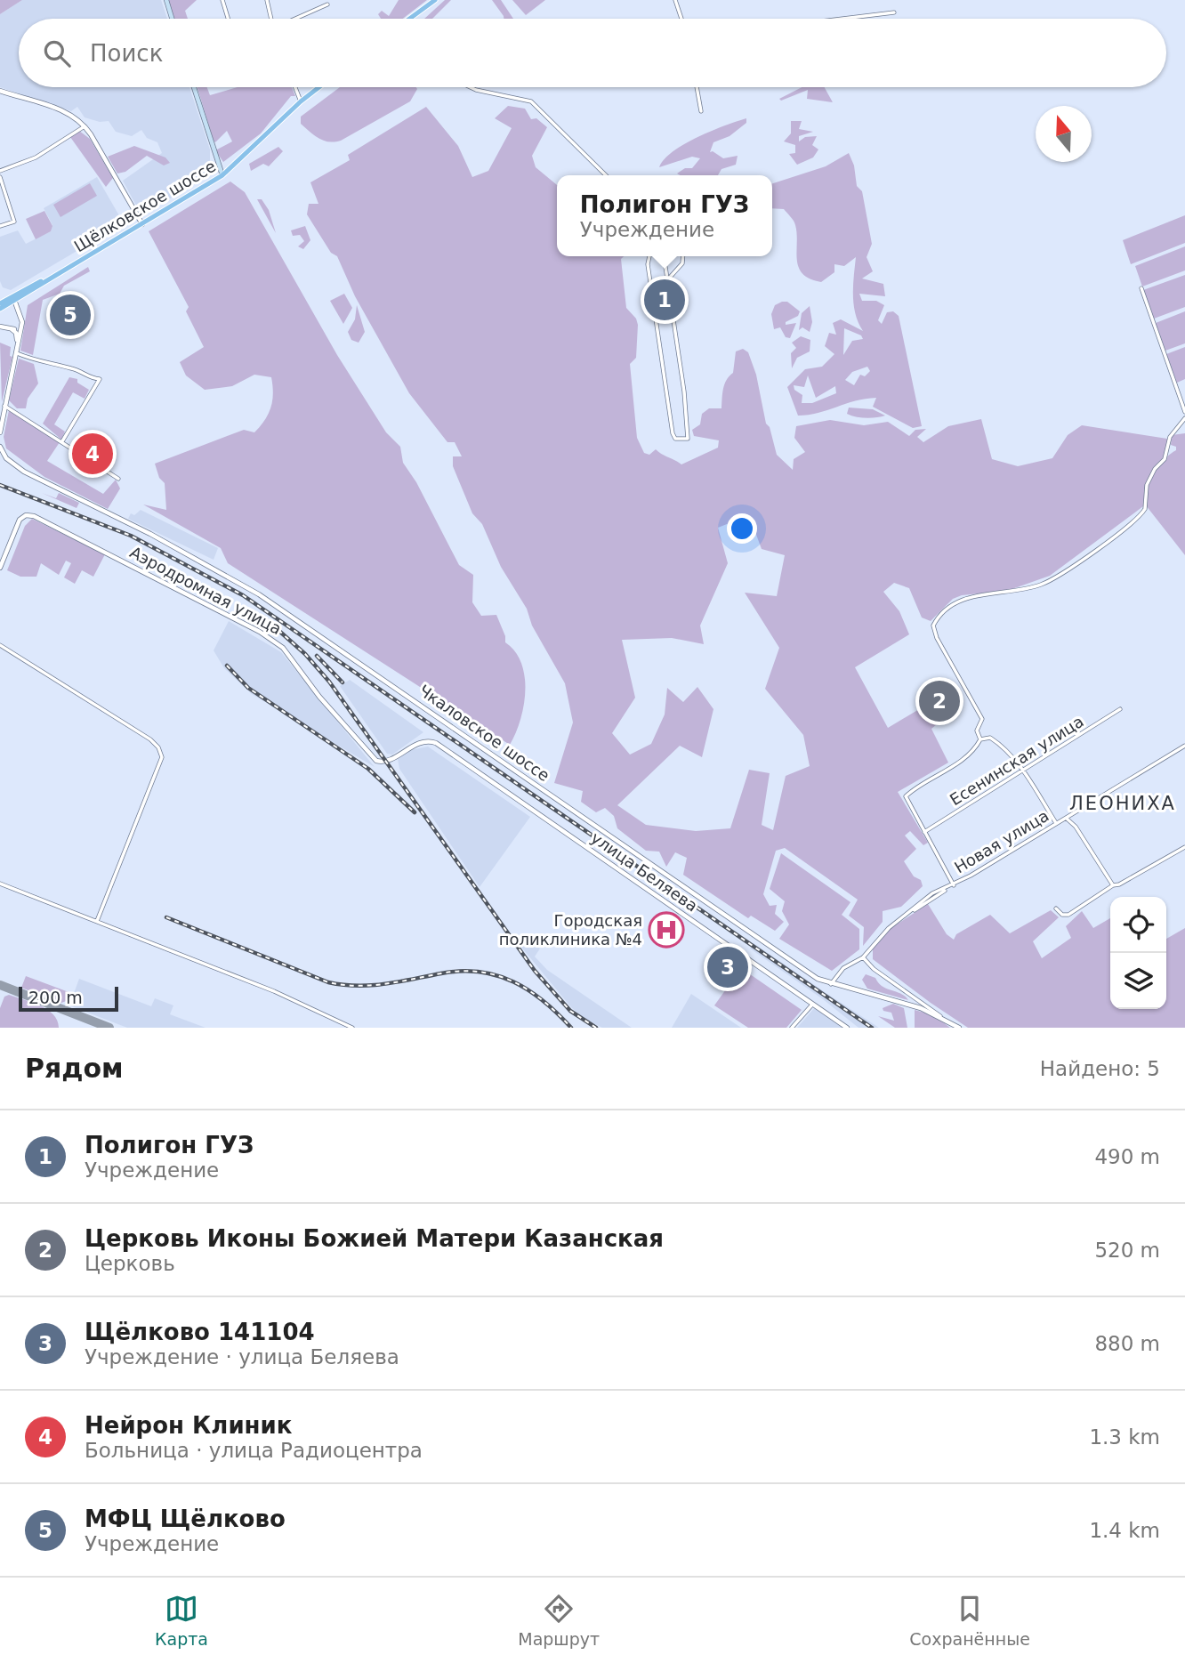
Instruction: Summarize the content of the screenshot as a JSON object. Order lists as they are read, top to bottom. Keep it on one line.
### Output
{"streets":{"main road":["Щёлковское шоссе"],"street":["Аэродромная улица","Чкаловское шоссе","Есенинская улица","Новая улица","улица Беляева"]},"crossings":[["Аэродромная улица","улица Беляева"],["Чкаловское шоссе","Новая улица"]],"districts":["ЛЕОНИХА"],"places":{"hospital":["Городская поликлиника №4"]},"scale_bar":"200 m","north":"top","page":{"search":"Поиск","popup":["Полигон ГУЗ","Учреждение"],"pins":["1","5","4","2","3"],"scale":"200 m","heading":["Рядом","Найдено: 5"],"list":[{"mark":"1","name":"Полигон ГУЗ","note":"Учреждение","value":"490 m"},{"mark":"2","name":"Церковь Иконы Божией Матери Казанская","note":"Церковь","value":"520 m"},{"mark":"3","name":"Щёлково 141104","note":"Учреждение · улица Беляева","value":"880 m"},{"mark":"4","name":"Нейрон Клиник","note":"Больница · улица Радиоцентра","value":"1.3 km"},{"mark":"5","name":"МФЦ Щёлково","note":"Учреждение","value":"1.4 km"}],"nav":["Карта","Маршрут","Сохранённые"]}}
